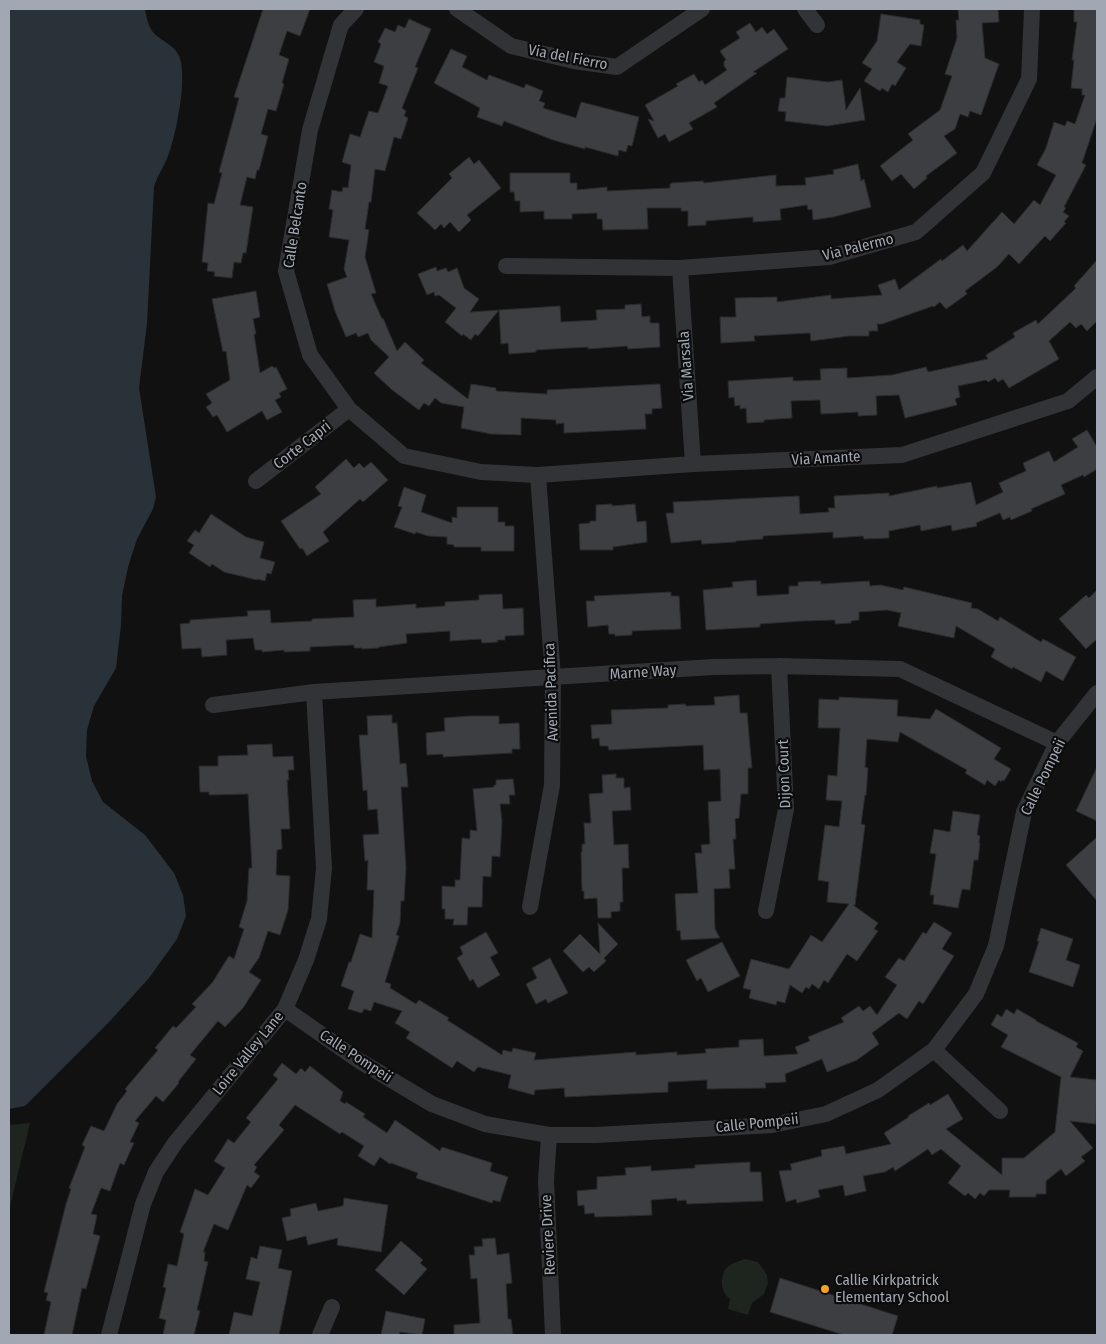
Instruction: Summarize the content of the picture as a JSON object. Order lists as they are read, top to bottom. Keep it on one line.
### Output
{"streets":{"street":["Via del Fierro","Calle Belcanto","Via Palermo","Via Marsala","Corte Capri","Via Amante","Marne Way","Avenida Pacifica","Dijon Court","Calle Pompeii","Loire Valley Lane","Reviere Drive"]},"crossings":[["Calle Belcanto","Corte Capri"],["Calle Belcanto","Via Amante"],["Calle Belcanto","Avenida Pacifica"],["Via Palermo","Via Marsala"],["Via Marsala","Via Amante"],["Via Amante","Avenida Pacifica"],["Marne Way","Avenida Pacifica"],["Marne Way","Dijon Court"],["Marne Way","Calle Pompeii"],["Marne Way","Loire Valley Lane"],["Calle Pompeii","Loire Valley Lane"],["Calle Pompeii","Reviere Drive"]],"places":["Callie Kirkpatrick Elementary School"]}
